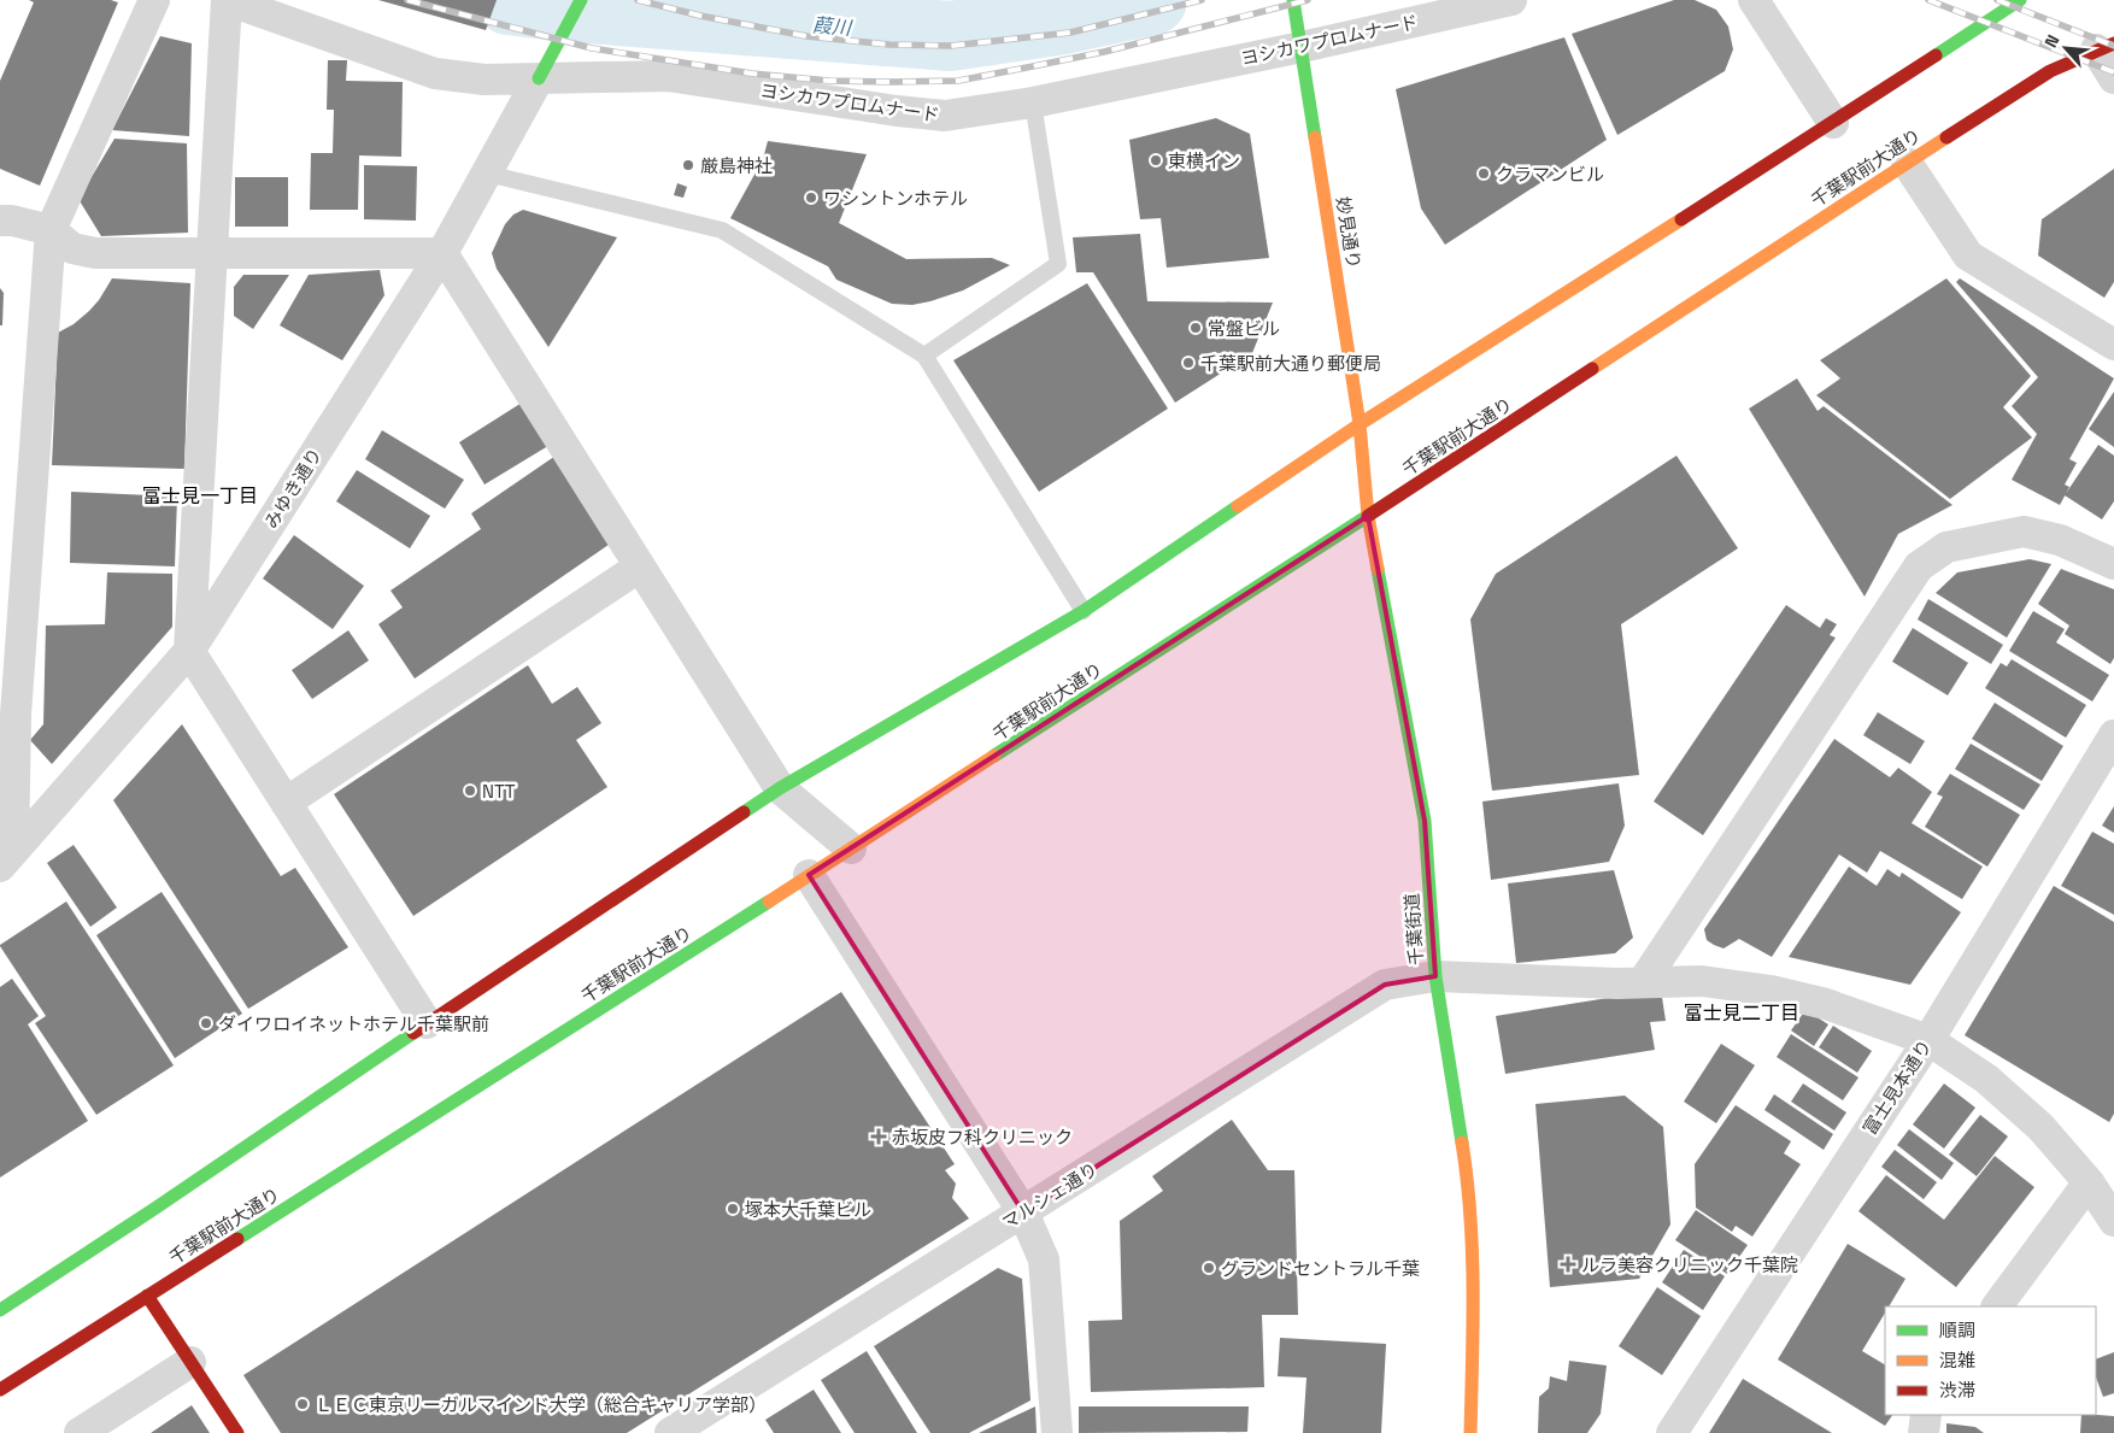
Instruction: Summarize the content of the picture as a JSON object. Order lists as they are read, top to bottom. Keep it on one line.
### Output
{"streets":{"main road":["千葉駅前大通り","妙見通り","千葉街道"],"street":["ヨシカワプロムナード","みゆき通り","富士見本通り","マルシェ通り"]},"crossings":[["ヨシカワプロムナード","妙見通り"],["ヨシカワプロムナード","みゆき通り"],["千葉駅前大通り","千葉街道"],["妙見通り","千葉街道"],["千葉街道","マルシェ通り"],["富士見本通り","マルシェ通り"]],"districts":["富士見一丁目","富士見二丁目"],"water":["葭川"],"places":{"other":["東横イン","厳島神社","クラマンビル","ワシントンホテル","常盤ビル","千葉駅前大通り郵便局","NTT","ダイワロイネットホテル千葉駅前","塚本大千葉ビル","グランドセントラル千葉","ＬＥＣ東京リーガルマインド大学（総合キャリア学部）"],"health":["赤坂皮フ科クリニック","ルラ美容クリニック千葉院"]},"legend":["順調","混雑","渋滞"],"north":"top left"}
